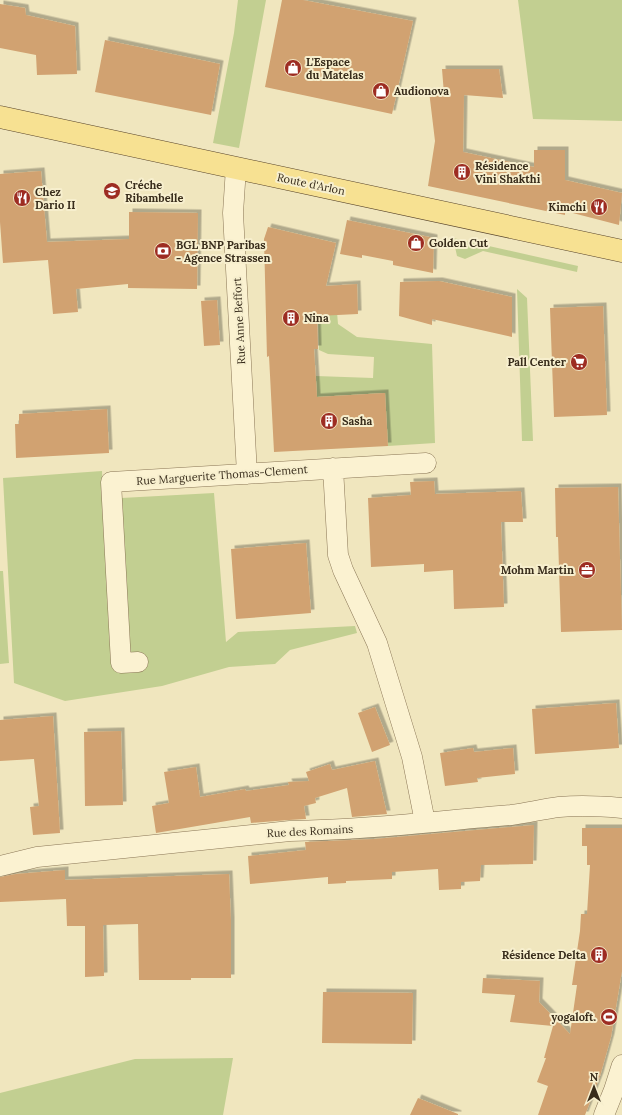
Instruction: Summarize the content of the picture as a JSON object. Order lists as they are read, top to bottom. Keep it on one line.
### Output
{"streets":{"main road":["Route d'Arlon"],"street":["Rue Anne Beffort","Rue Marguerite Thomas-Clement","Rue des Romains"]},"crossings":[["Route d'Arlon","Rue Anne Beffort"],["Rue Anne Beffort","Rue Marguerite Thomas-Clement"]],"places":{"shop":["L'Espace du Matelas","Audionova","Golden Cut"],"building":["Résidence Vini Shakthi","Nina","Sasha","Résidence Delta"],"school or university":["Créche Ribambelle"],"restaurant":["Chez Dario II","Kimchi"],"bank":["BGL BNP Paribas - Agence Strassen"],"supermarket":["Pall Center"],"office":["Mohm Martin"],"sports":["yogaloft."]},"north":"top"}
